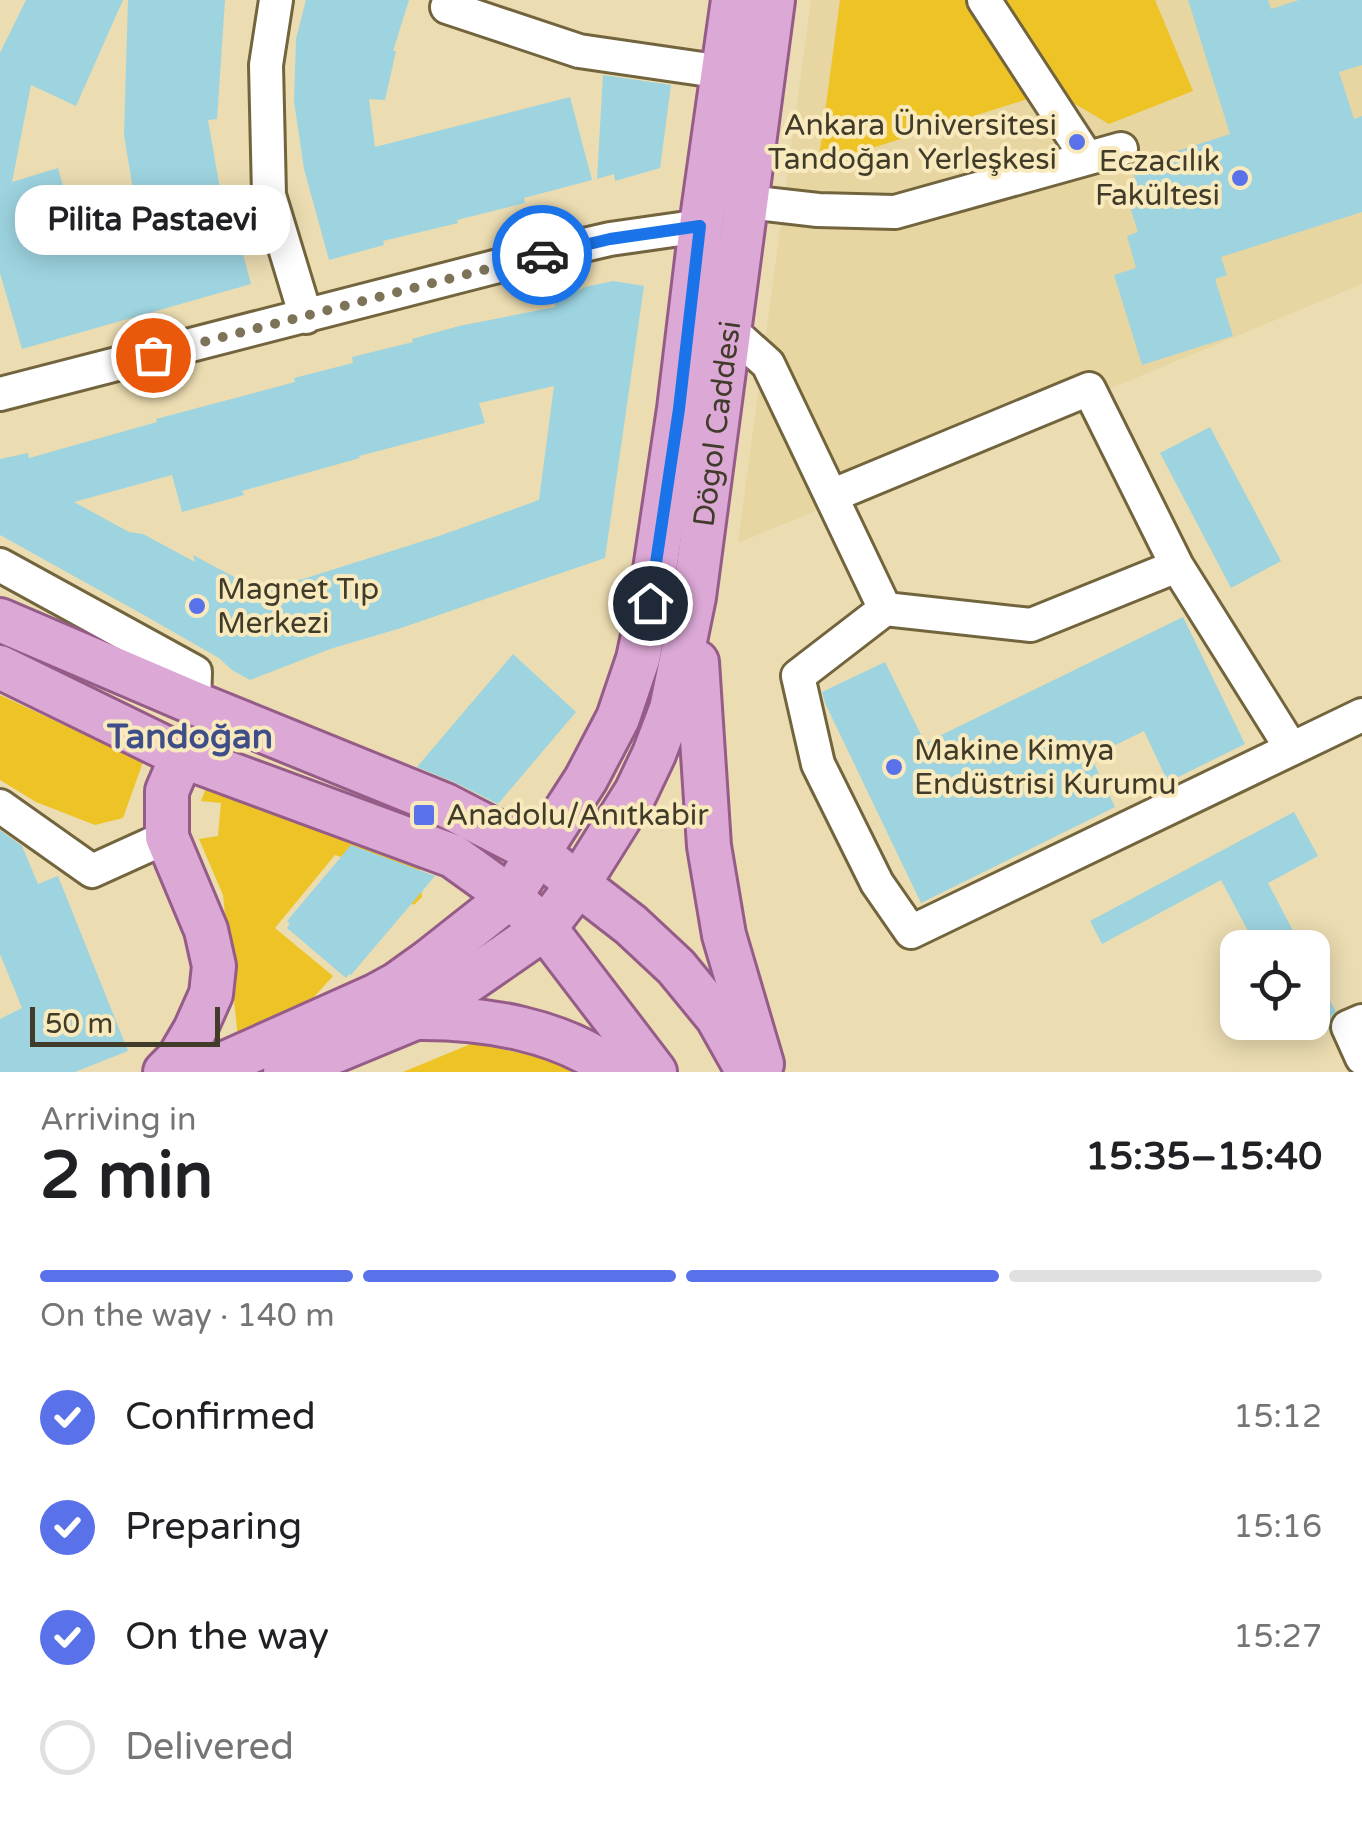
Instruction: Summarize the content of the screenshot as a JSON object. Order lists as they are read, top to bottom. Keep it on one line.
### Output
{"streets":{"main road":["Dögol Caddesi"]},"districts":["Tandoğan"],"places":{"other":["Ankara Üniversitesi Tandoğan Yerleşkesi","Eczacılık Fakültesi","Pilita Pastaevi","Magnet Tıp Merkezi","Makine Kimya Endüstrisi Kurumu"],"transit":["Anadolu/Anıtkabir"]},"scale_bar":"50 m","page":{"bubble":"Pilita Pastaevi","scale":"50 m","heading":["2 min","Arriving in","15:35–15:40"],"bar":"On the way · 140 m","list":[["Confirmed","15:12"],["Preparing","15:16"],["On the way","15:27"],"Delivered"]}}
